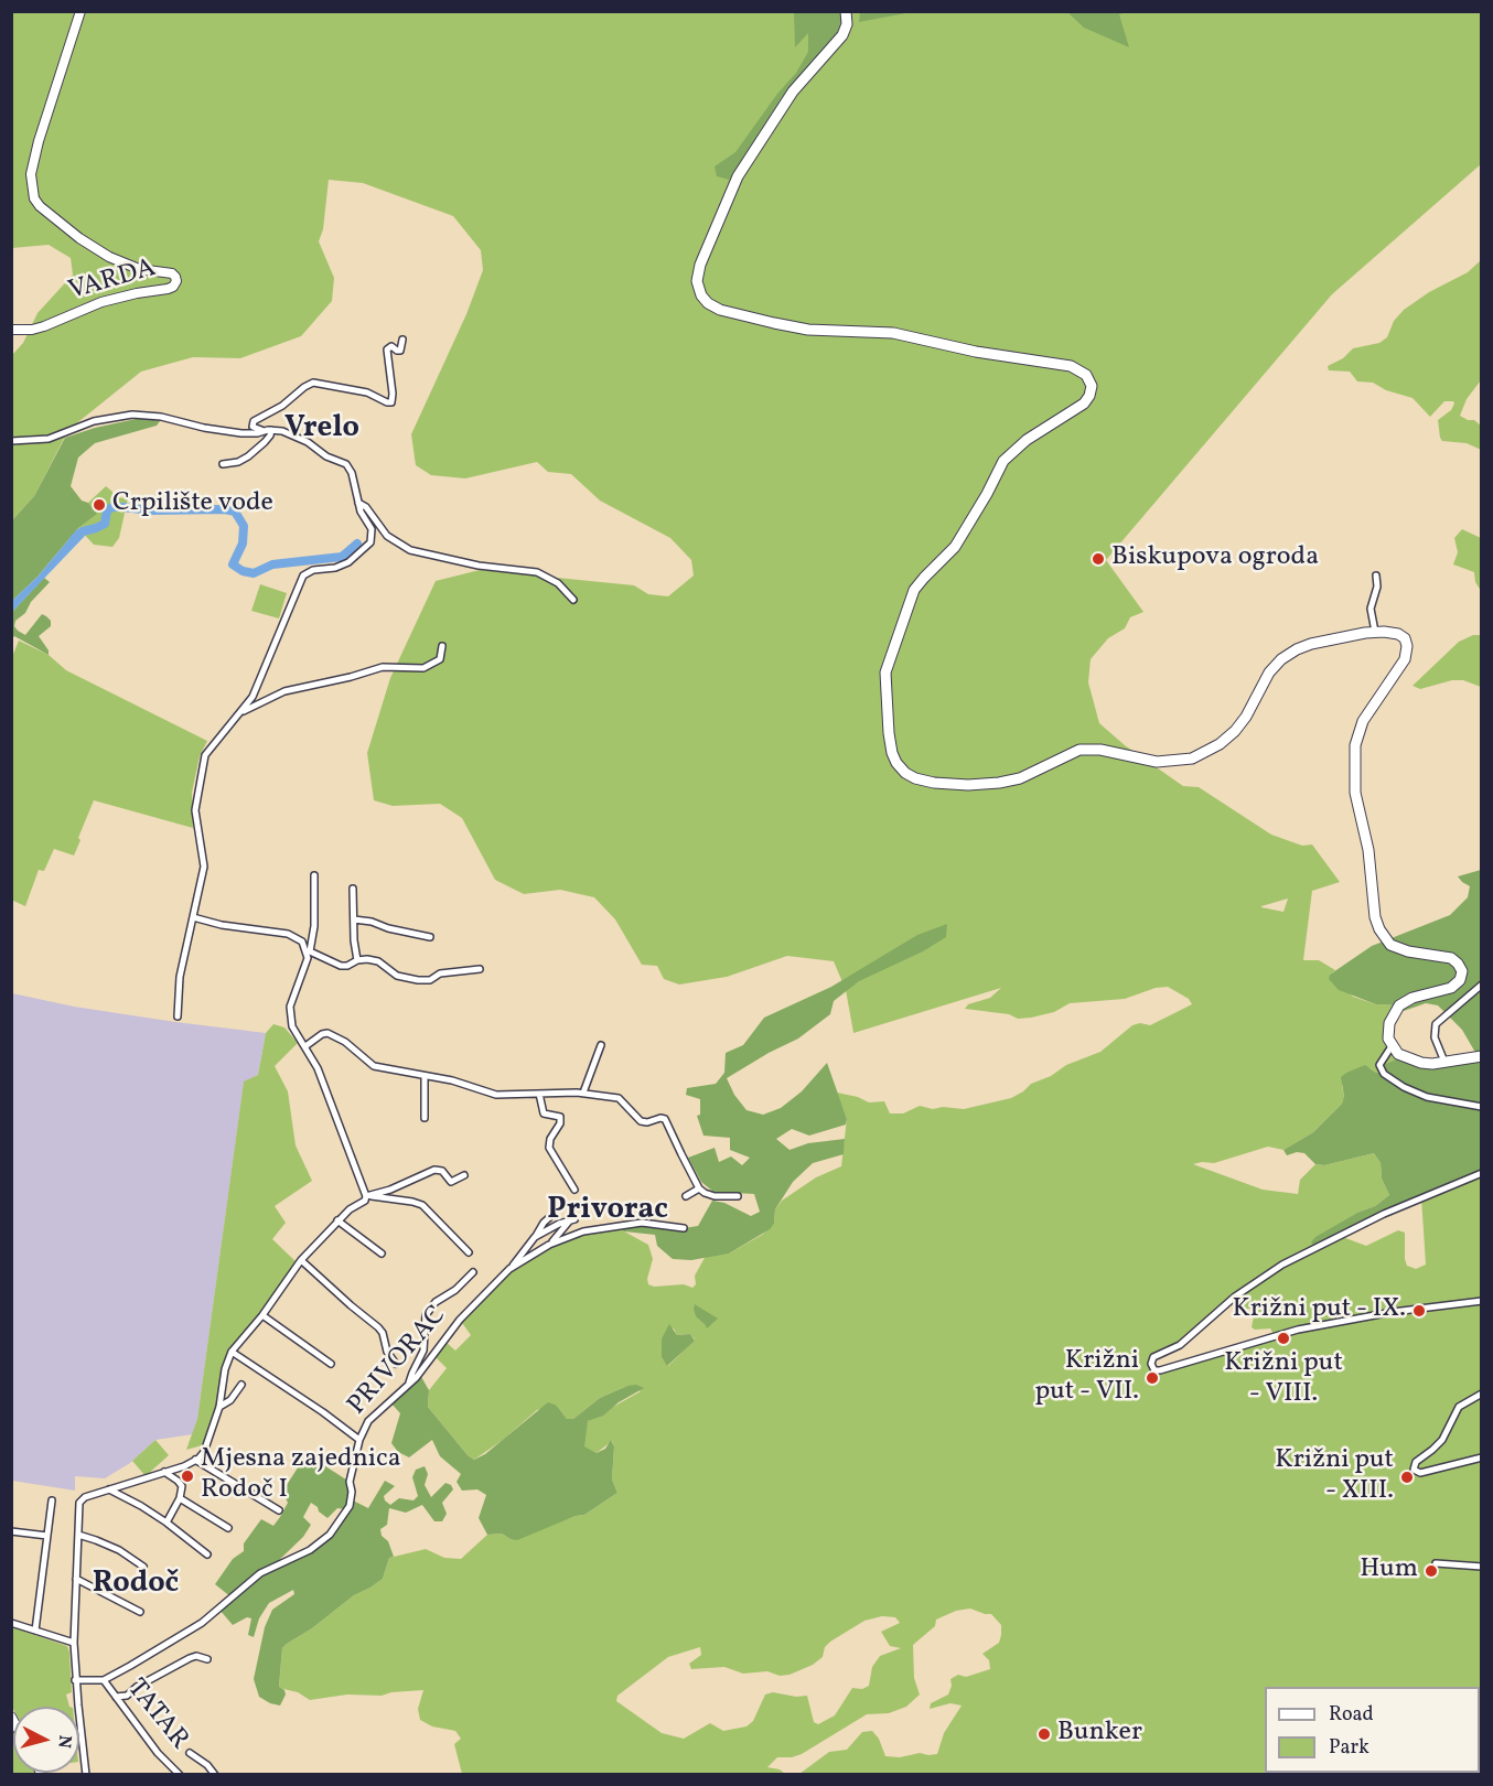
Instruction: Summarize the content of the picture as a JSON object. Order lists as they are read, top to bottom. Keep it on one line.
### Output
{"streets":{"street":["VARDA","PRIVORAC","TATAR"]},"crossings":[["PRIVORAC","TATAR"]],"districts":["Vrelo","Privorac","Rodoč"],"places":["Crpilište vode","Biskupova ogroda","Križni put - IX.","Križni put - VIII.","Križni put - VII.","Mjesna zajednica Rodoč I","Križni put - XIII.","Hum","Bunker"],"legend":["Road","Park"],"north":"right"}
